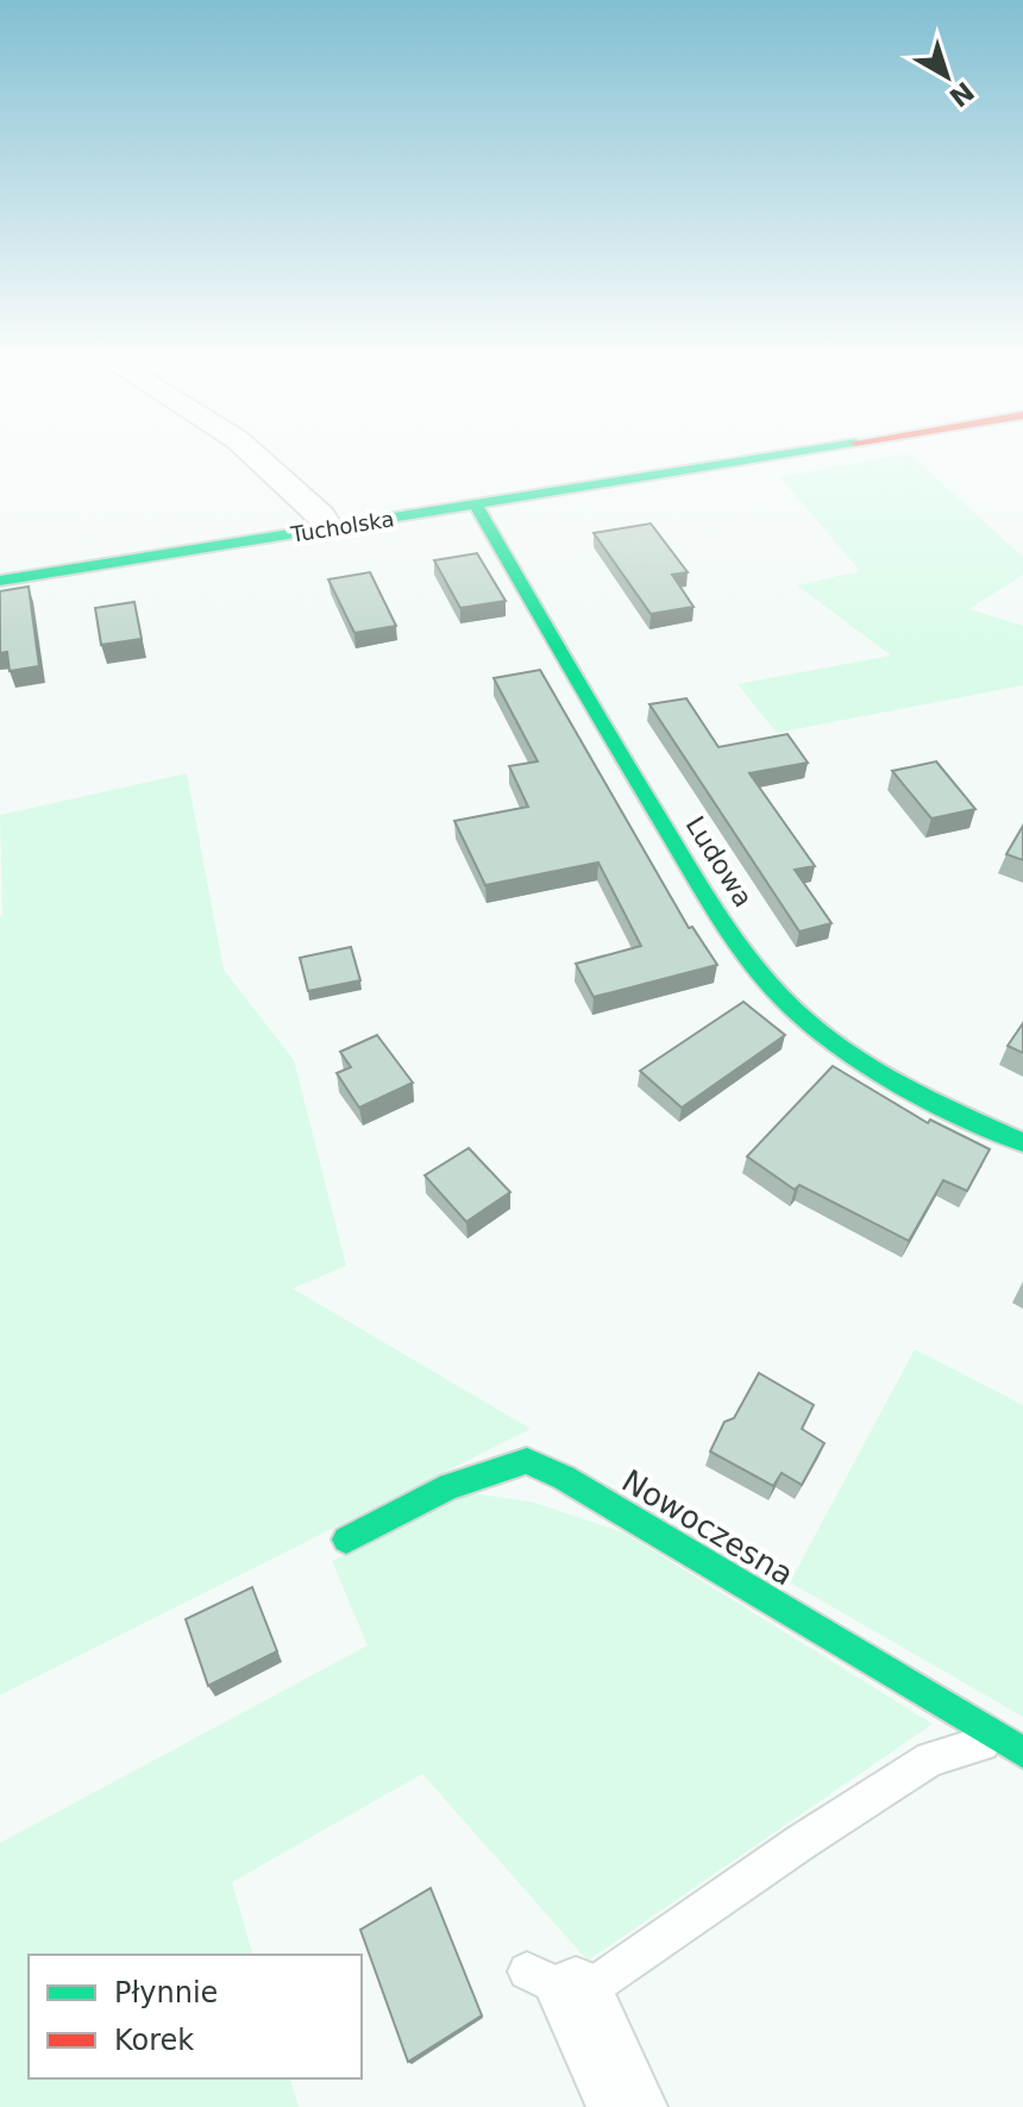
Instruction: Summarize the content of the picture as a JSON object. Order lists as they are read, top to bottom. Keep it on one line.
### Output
{"streets":{"street":["Tucholska","Ludowa","Nowoczesna"]},"crossings":[["Tucholska","Ludowa"]],"legend":["Płynnie","Korek"],"north":"bottom right"}
